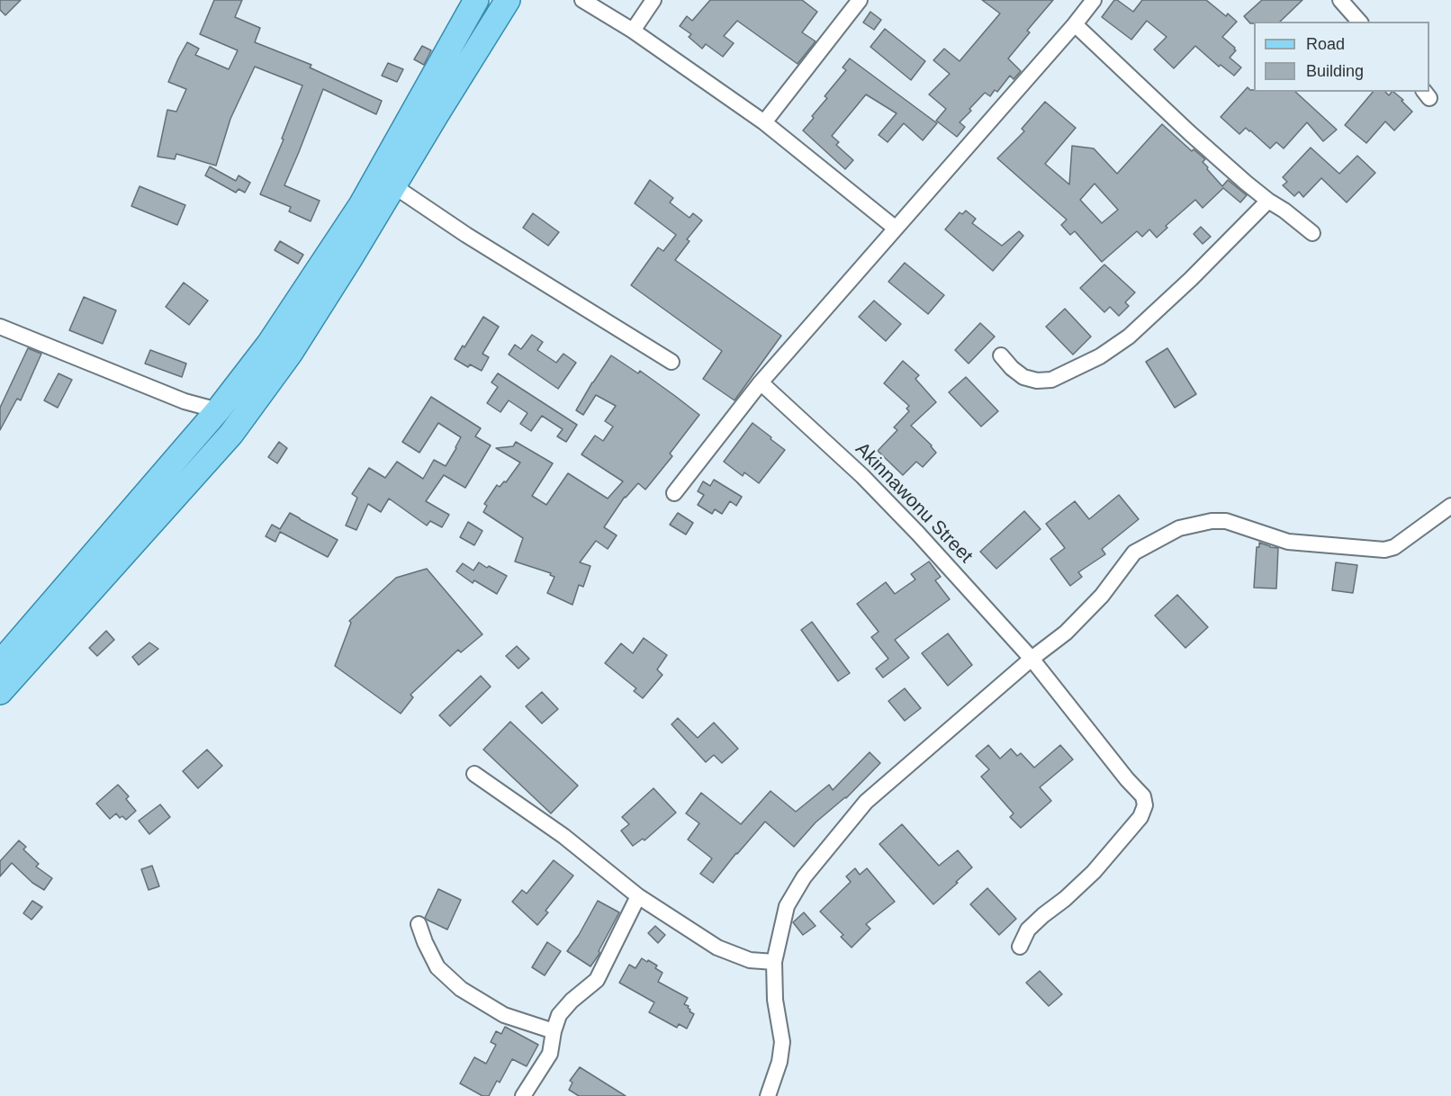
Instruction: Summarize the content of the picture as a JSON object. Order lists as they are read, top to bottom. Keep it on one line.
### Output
{"streets":{"street":["Akinnawonu Street"]},"legend":["Road","Building"]}
